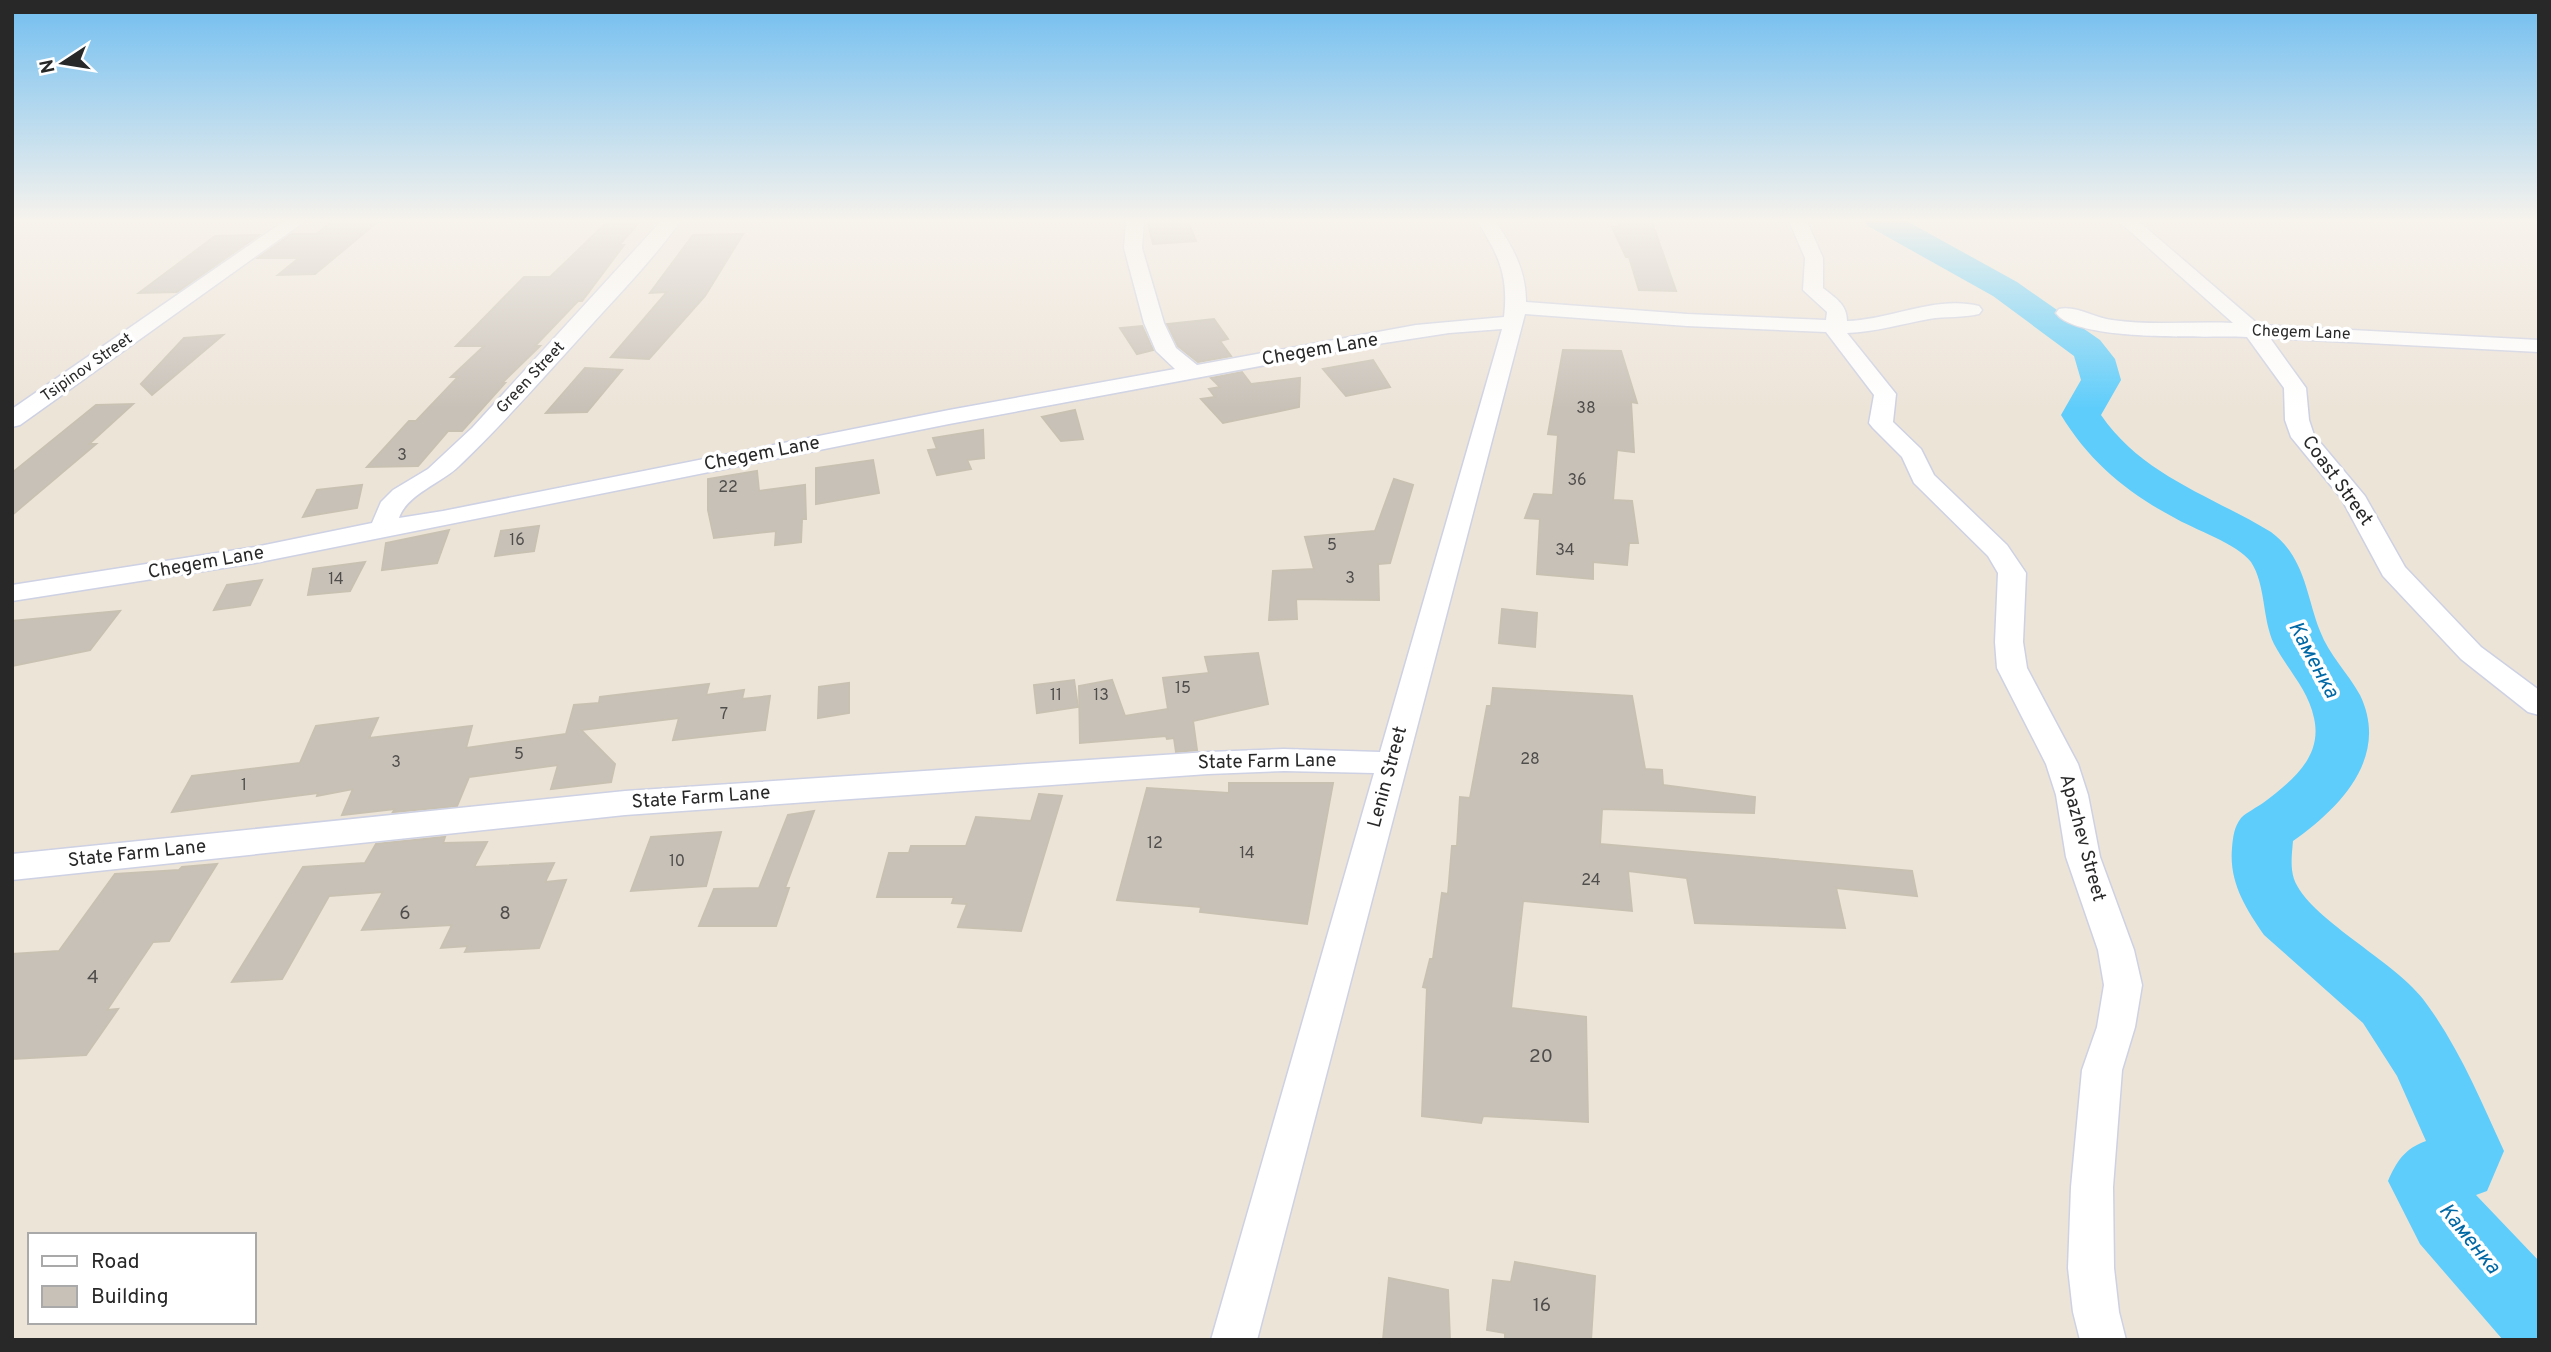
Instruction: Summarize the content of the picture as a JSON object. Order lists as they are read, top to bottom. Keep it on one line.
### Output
{"streets":{"street":["Chegem Lane","Tsipinov Street","Green Street","Coast Street","State Farm Lane","Lenin Street","Apazhev Street"]},"crossings":[["Chegem Lane","Green Street"],["Chegem Lane","Coast Street"],["Chegem Lane","Lenin Street"],["Chegem Lane","Apazhev Street"],["State Farm Lane","Lenin Street"]],"water":["Каменка"],"house_numbers":["38","3","36","22","16","5","34","3","14","15","11","13","7","5","28","3","1","12","14","10","24","6","8","4","20","16"],"legend":["Road","Building"],"north":"left"}
